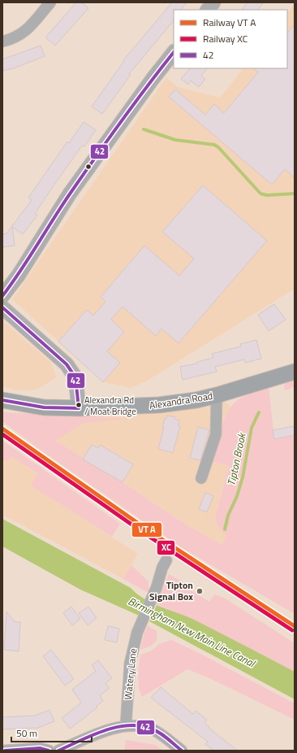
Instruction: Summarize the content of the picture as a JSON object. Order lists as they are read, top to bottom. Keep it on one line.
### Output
{"streets":{"main road":["Alexandra Road"],"street":["Watery Lane"]},"water":["Tipton Brook","Birmingham New Main Line Canal"],"places":["Alexandra Rd / Moat Bridge","Tipton Signal Box"],"lines":["transit line 42","rail line XC"],"legend":["Railway VT A","Railway XC","42"],"scale_bar":"50 m"}
